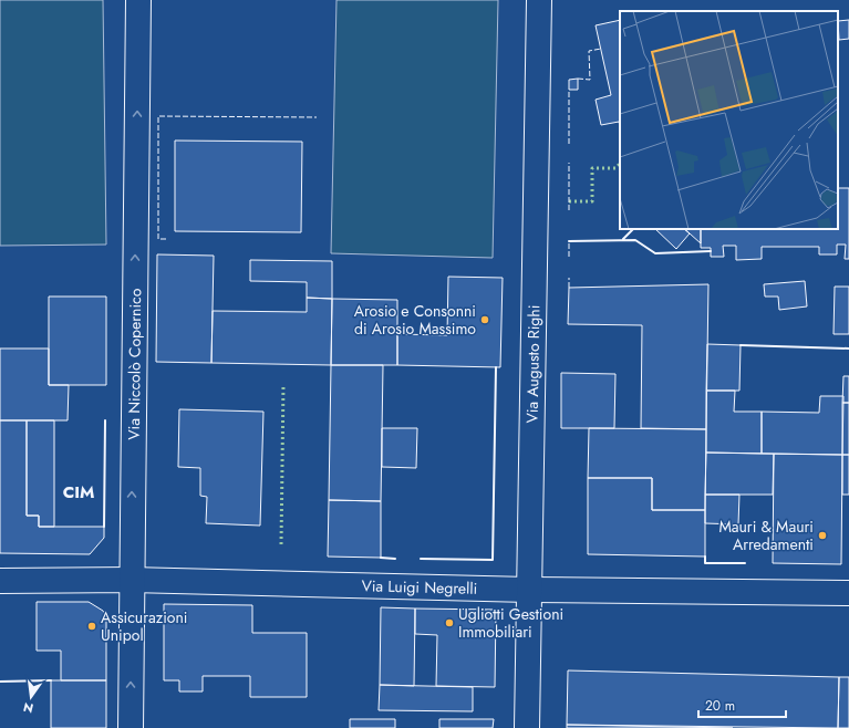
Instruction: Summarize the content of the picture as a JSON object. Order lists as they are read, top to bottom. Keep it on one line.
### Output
{"streets":{"street":["Via Niccolò Copernico","Via Augusto Righi","Via Luigi Negrelli"]},"crossings":[["Via Niccolò Copernico","Via Luigi Negrelli"],["Via Augusto Righi","Via Luigi Negrelli"]],"one_way":["Via Niccolò Copernico"],"districts":["CIM"],"places":["Arosio e Consonni di Arosio Massimo","Mauri & Mauri Arredamenti","Ugliotti Gestioni Immobiliari","Assicurazioni Unipol"],"scale_bar":"20 m","north":"bottom"}
